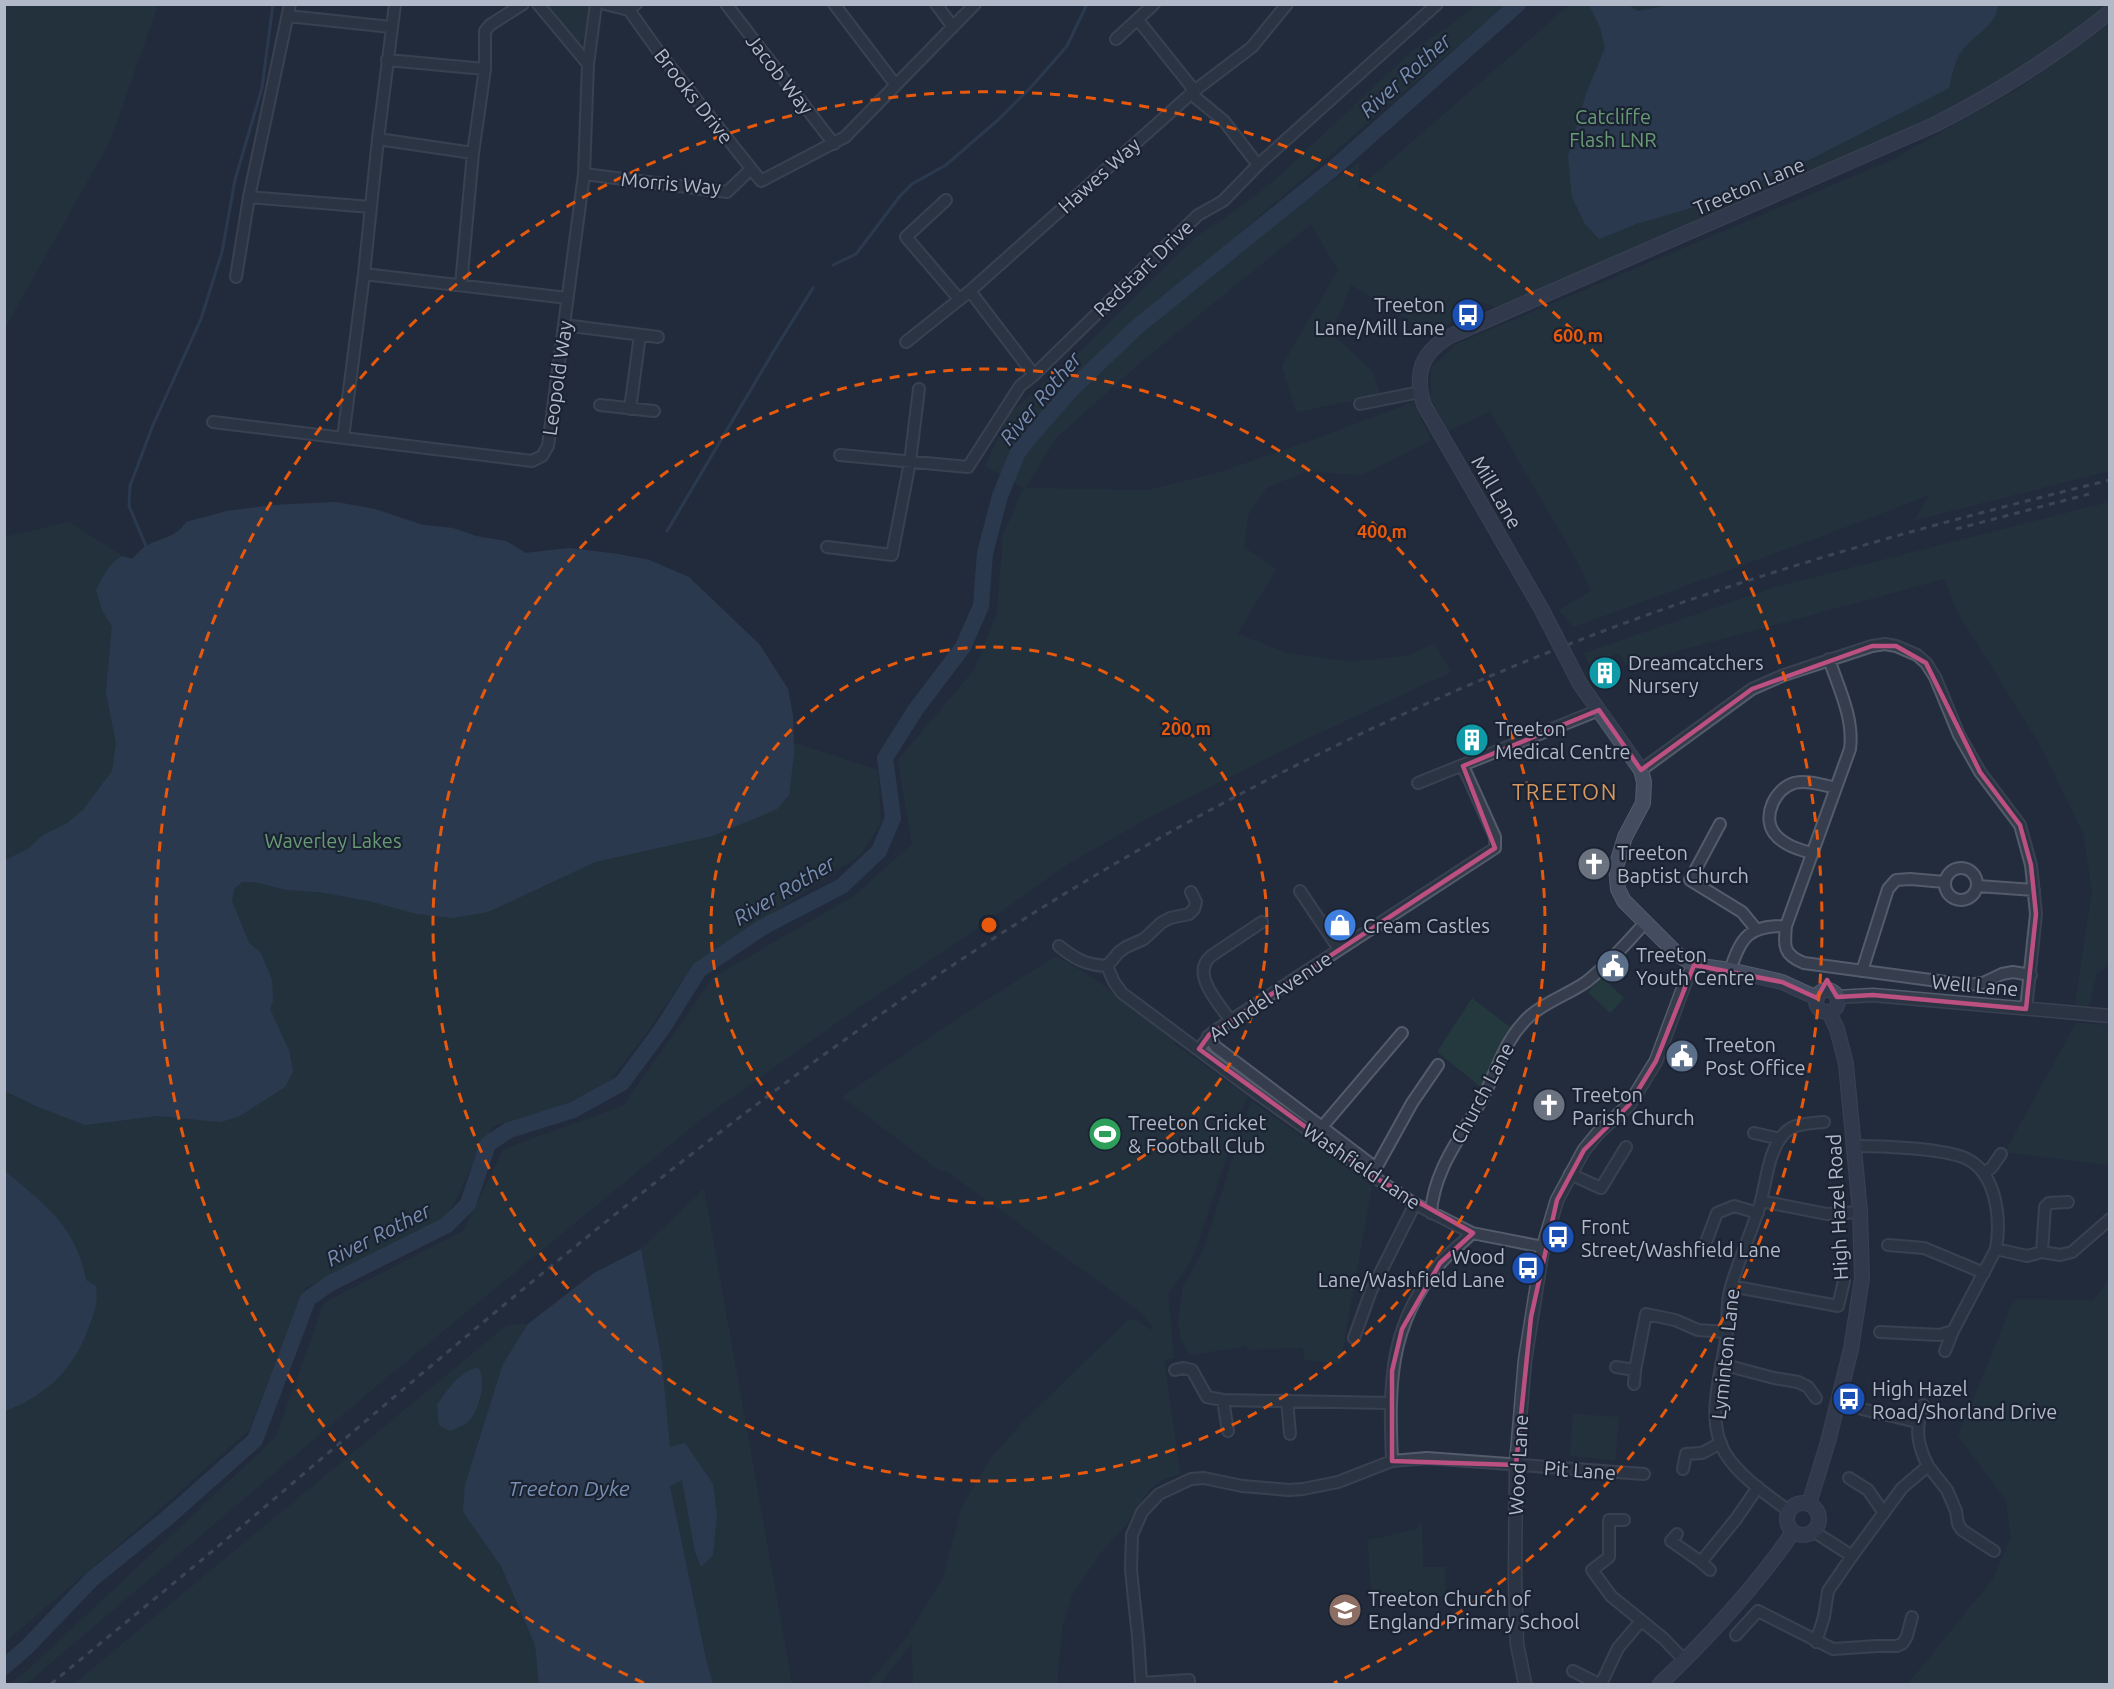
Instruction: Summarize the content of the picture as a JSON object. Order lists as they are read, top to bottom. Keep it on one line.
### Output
{"streets":{"main road":["Treeton Lane","Mill Lane","High Hazel Road"],"street":["Jacob Way","Brooks Drive","Hawes Way","Morris Way","Redstart Drive","Leopold Way","Well Lane","Arundel Avenue","Church Lane","Washfield Lane","Lyminton Lane","Wood Lane","Pit Lane"]},"crossings":[["Jacob Way","Brooks Drive"],["Brooks Drive","Morris Way"],["Morris Way","Leopold Way"],["Treeton Lane","Mill Lane"],["Well Lane","High Hazel Road"],["Arundel Avenue","Washfield Lane"],["Church Lane","Washfield Lane"],["Washfield Lane","Wood Lane"],["High Hazel Road","Lyminton Lane"],["Wood Lane","Pit Lane"]],"districts":["TREETON"],"water":["River Rother","Treeton Dyke"],"parks":["Catcliffe Flash LNR","Waverley Lakes"],"places":{"bus stop":["Treeton Lane/Mill Lane","Front Street/Washfield Lane","Wood Lane/Washfield Lane","High Hazel Road/Shorland Drive"],"building":["Dreamcatchers Nursery","Treeton Medical Centre"],"church":["Treeton Baptist Church","Treeton Parish Church"],"shop":["Cream Castles"],"public building":["Treeton Youth Centre","Treeton Post Office"],"sports":["Treeton Cricket & Football Club"],"school or university":["Treeton Church of England Primary School"]},"rings":["600 m","400 m","200 m"]}
